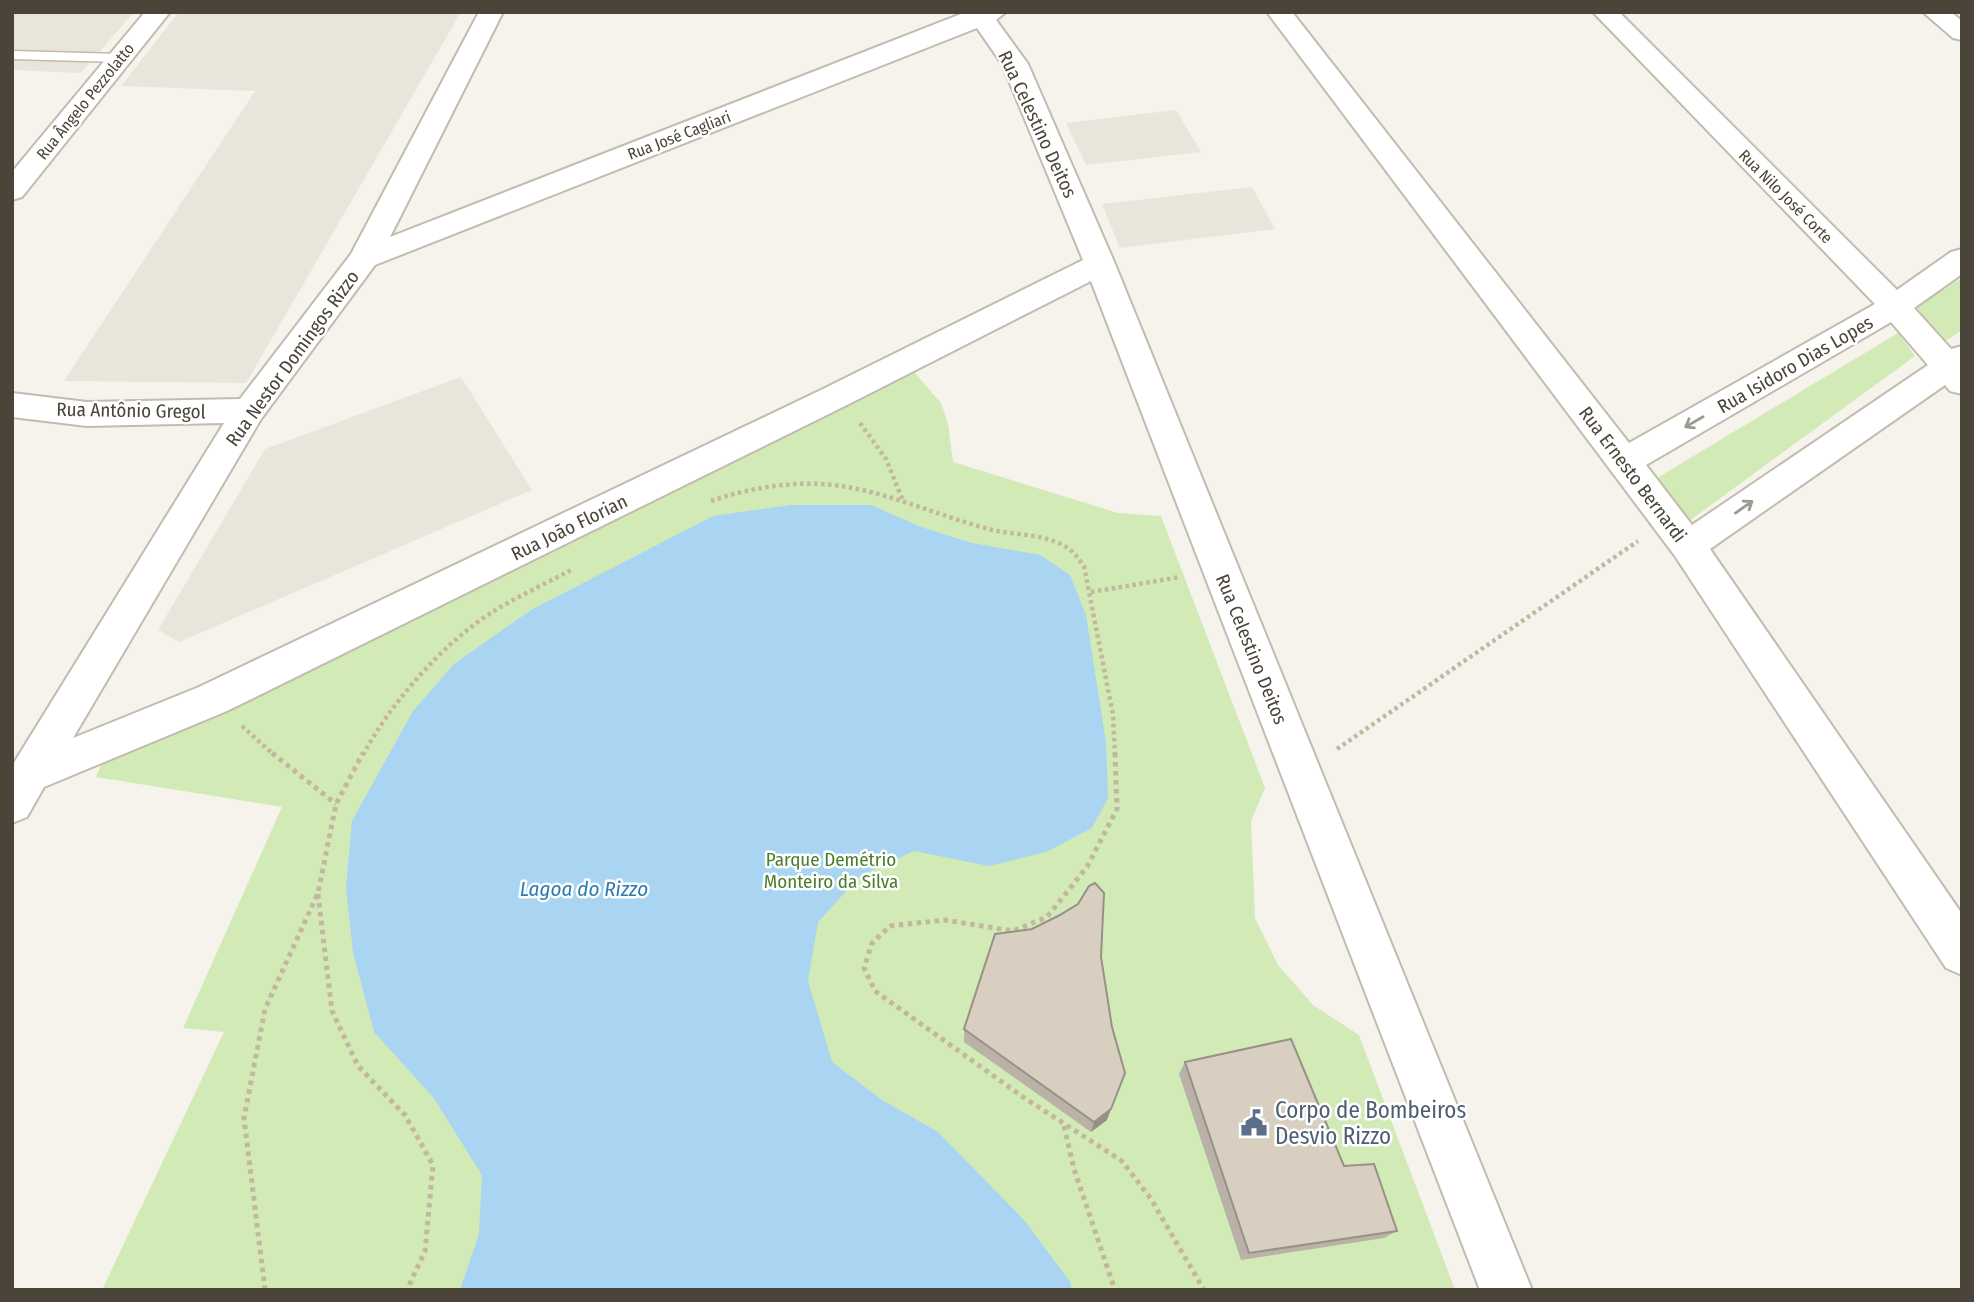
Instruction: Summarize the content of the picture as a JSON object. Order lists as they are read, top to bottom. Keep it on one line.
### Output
{"streets":{"street":["Rua Ângelo Pezzolatto","Rua Celestino Deitos","Rua José Cagliari","Rua Nilo José Corte","Rua Nestor Domingos Rizzo","Rua Isidoro Dias Lopes","Rua Antônio Gregol","Rua Ernesto Bernardi","Rua João Florian"]},"crossings":[["Rua Celestino Deitos","Rua José Cagliari"],["Rua Celestino Deitos","Rua João Florian"],["Rua José Cagliari","Rua Nestor Domingos Rizzo"],["Rua Nilo José Corte","Rua Isidoro Dias Lopes"],["Rua Nestor Domingos Rizzo","Rua Antônio Gregol"],["Rua Nestor Domingos Rizzo","Rua João Florian"],["Rua Isidoro Dias Lopes","Rua Ernesto Bernardi"]],"water":["Lagoa do Rizzo"],"parks":["Parque Demétrio Monteiro da Silva"],"places":{"public building":["Corpo de Bombeiros Desvio Rizzo"]}}
